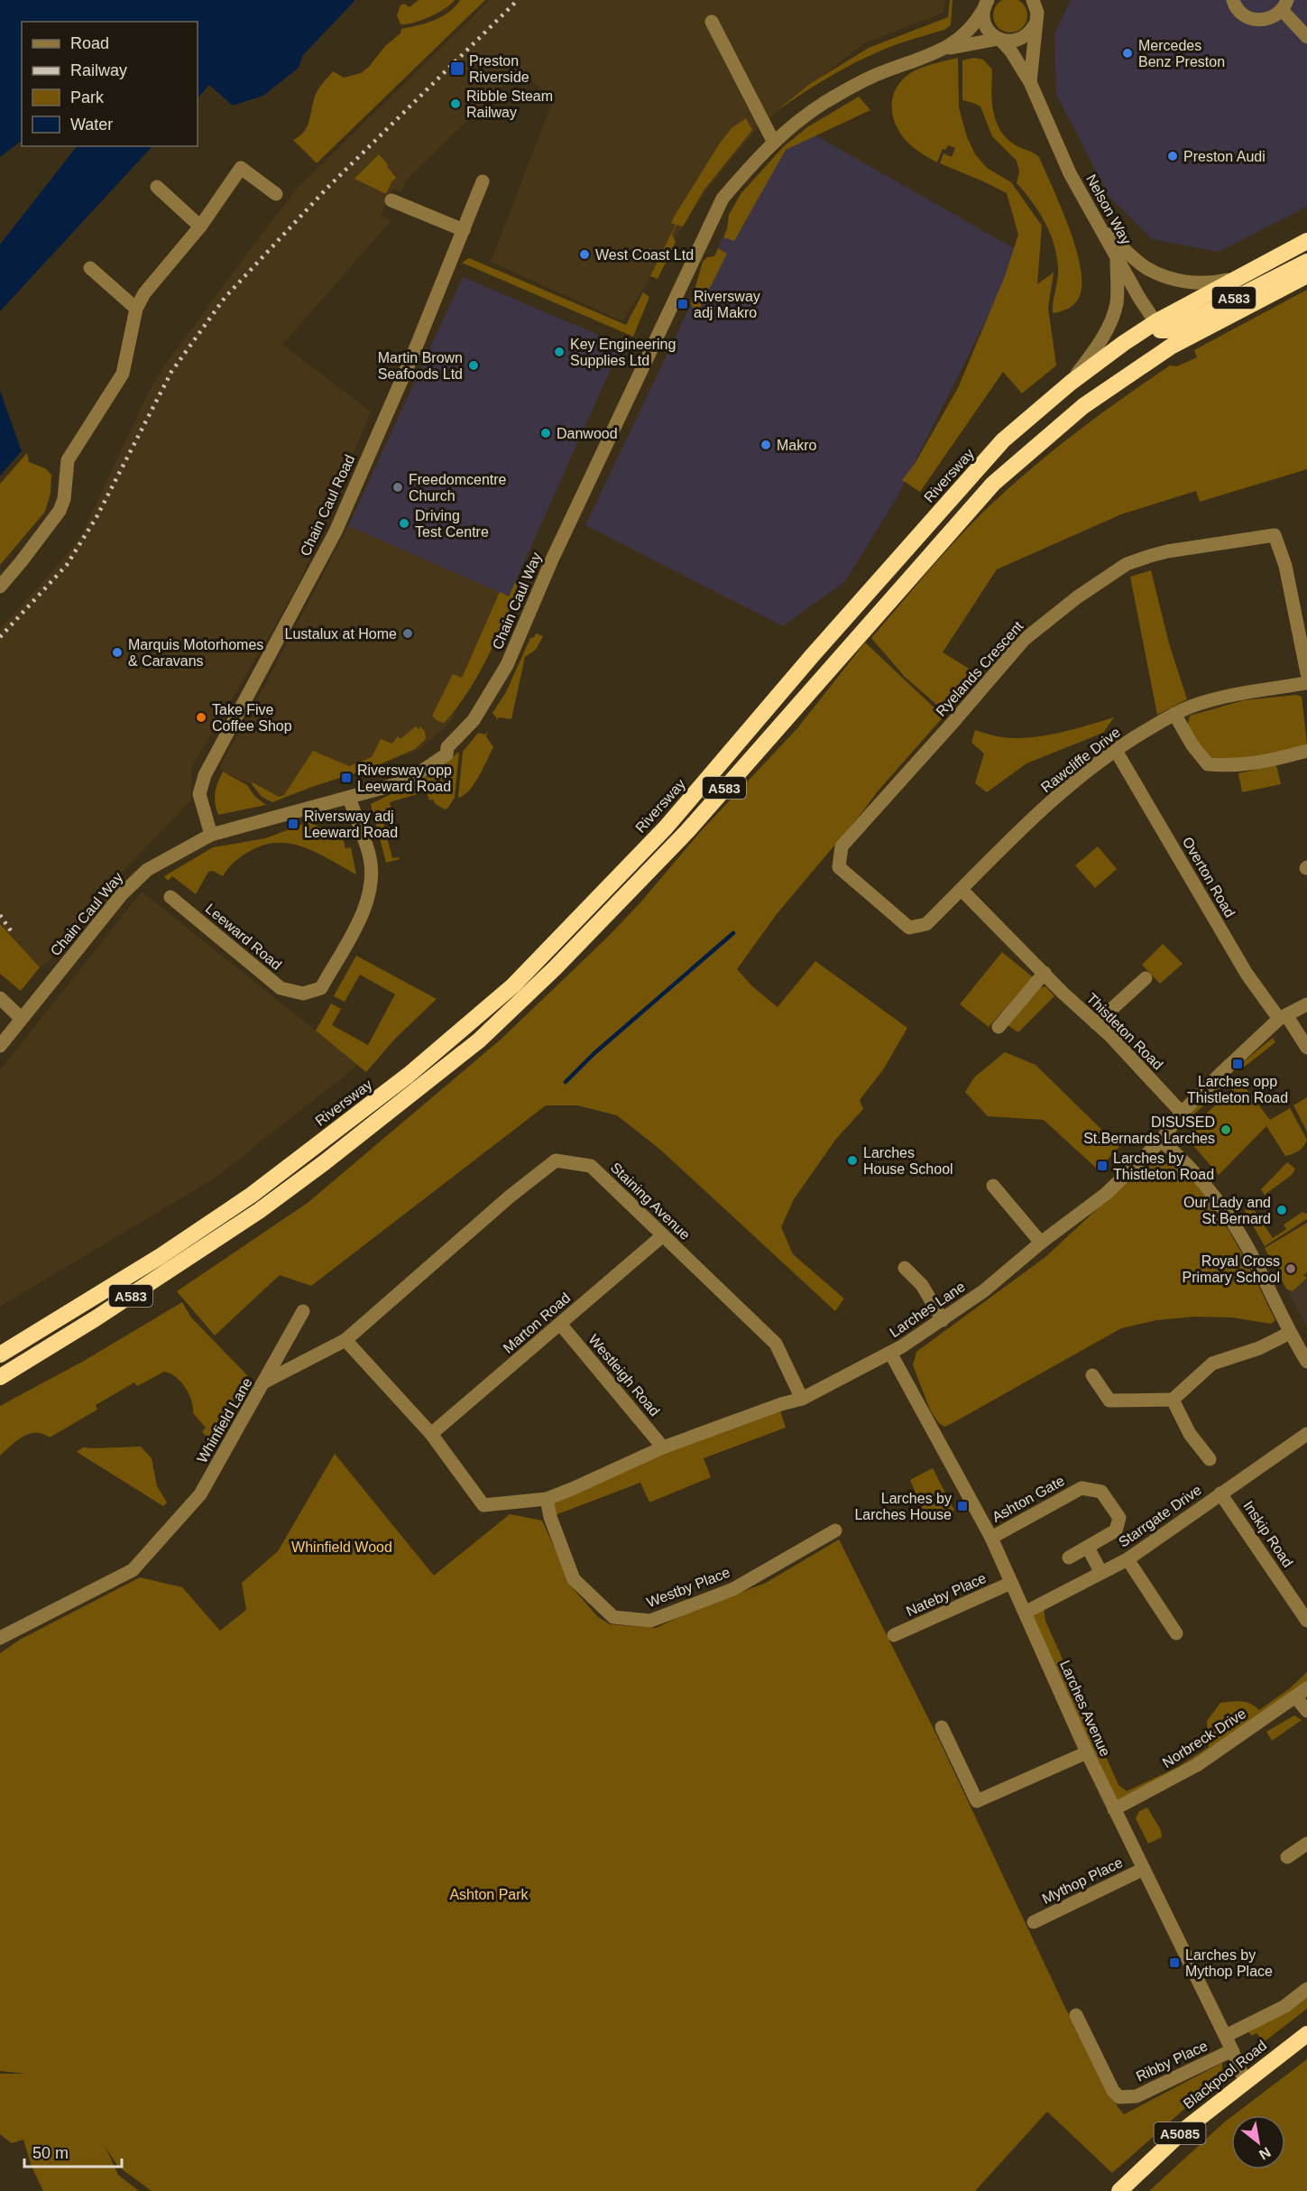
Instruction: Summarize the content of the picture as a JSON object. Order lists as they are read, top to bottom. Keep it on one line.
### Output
{"streets":{"highway":["A583","Riversway","Blackpool Road","A5085"],"street":["Nelson Way","Chain Caul Road","Chain Caul Way","Ryelands Crescent","Rawcliffe Drive","Overton Road","Leeward Road","Thistleton Road","Staining Avenue","Larches Lane","Marton Road","Westleigh Road","Whinfield Lane","Ashton Gate","Starrgate Drive","Inskip Road","Westby Place","Nateby Place","Larches Avenue","Norbreck Drive","Mythop Place","Ribby Place"]},"crossings":[["Nelson Way","A583"],["Nelson Way","Riversway"],["Nelson Way","Chain Caul Way"],["A583","Riversway"],["Chain Caul Road","Chain Caul Way"],["Chain Caul Way","Leeward Road"],["Ryelands Crescent","Rawcliffe Drive"],["Ryelands Crescent","Thistleton Road"],["Rawcliffe Drive","Overton Road"],["Rawcliffe Drive","Thistleton Road"],["Overton Road","Larches Lane"],["Thistleton Road","Larches Lane"],["Staining Avenue","Larches Lane"],["Staining Avenue","Marton Road"],["Staining Avenue","Whinfield Lane"],["Larches Lane","Marton Road"],["Larches Lane","Westleigh Road"],["Larches Lane","Westby Place"],["Larches Lane","Larches Avenue"],["Marton Road","Westleigh Road"],["Ashton Gate","Larches Avenue"],["Starrgate Drive","Inskip Road"],["Starrgate Drive","Larches Avenue"],["Nateby Place","Larches Avenue"],["Larches Avenue","Norbreck Drive"],["Larches Avenue","Mythop Place"],["Larches Avenue","Ribby Place"],["Larches Avenue","Blackpool Road"]],"parks":["Whinfield Wood","Ashton Park"],"places":{"other":["Mercedes Benz Preston","Ribble Steam Railway","Preston Audi","West Coast Ltd","Key Engineering Supplies Ltd","Martin Brown Seafoods Ltd","Danwood","Makro","Freedomcentre Church","Driving Test Centre","Lustalux at Home","Marquis Motorhomes & Caravans","Take Five Coffee Shop","DISUSED St.Bernards Larches","Larches House School","Our Lady and St Bernard","Royal Cross Primary School"],"transit":["Preston Riverside","Riversway adj Makro","Riversway opp Leeward Road","Riversway adj Leeward Road","Larches opp Thistleton Road","Larches by Thistleton Road","Larches by Larches House","Larches by Mythop Place"]},"legend":["Road","Railway","Park","Water"],"scale_bar":"50 m","north":"bottom right"}
